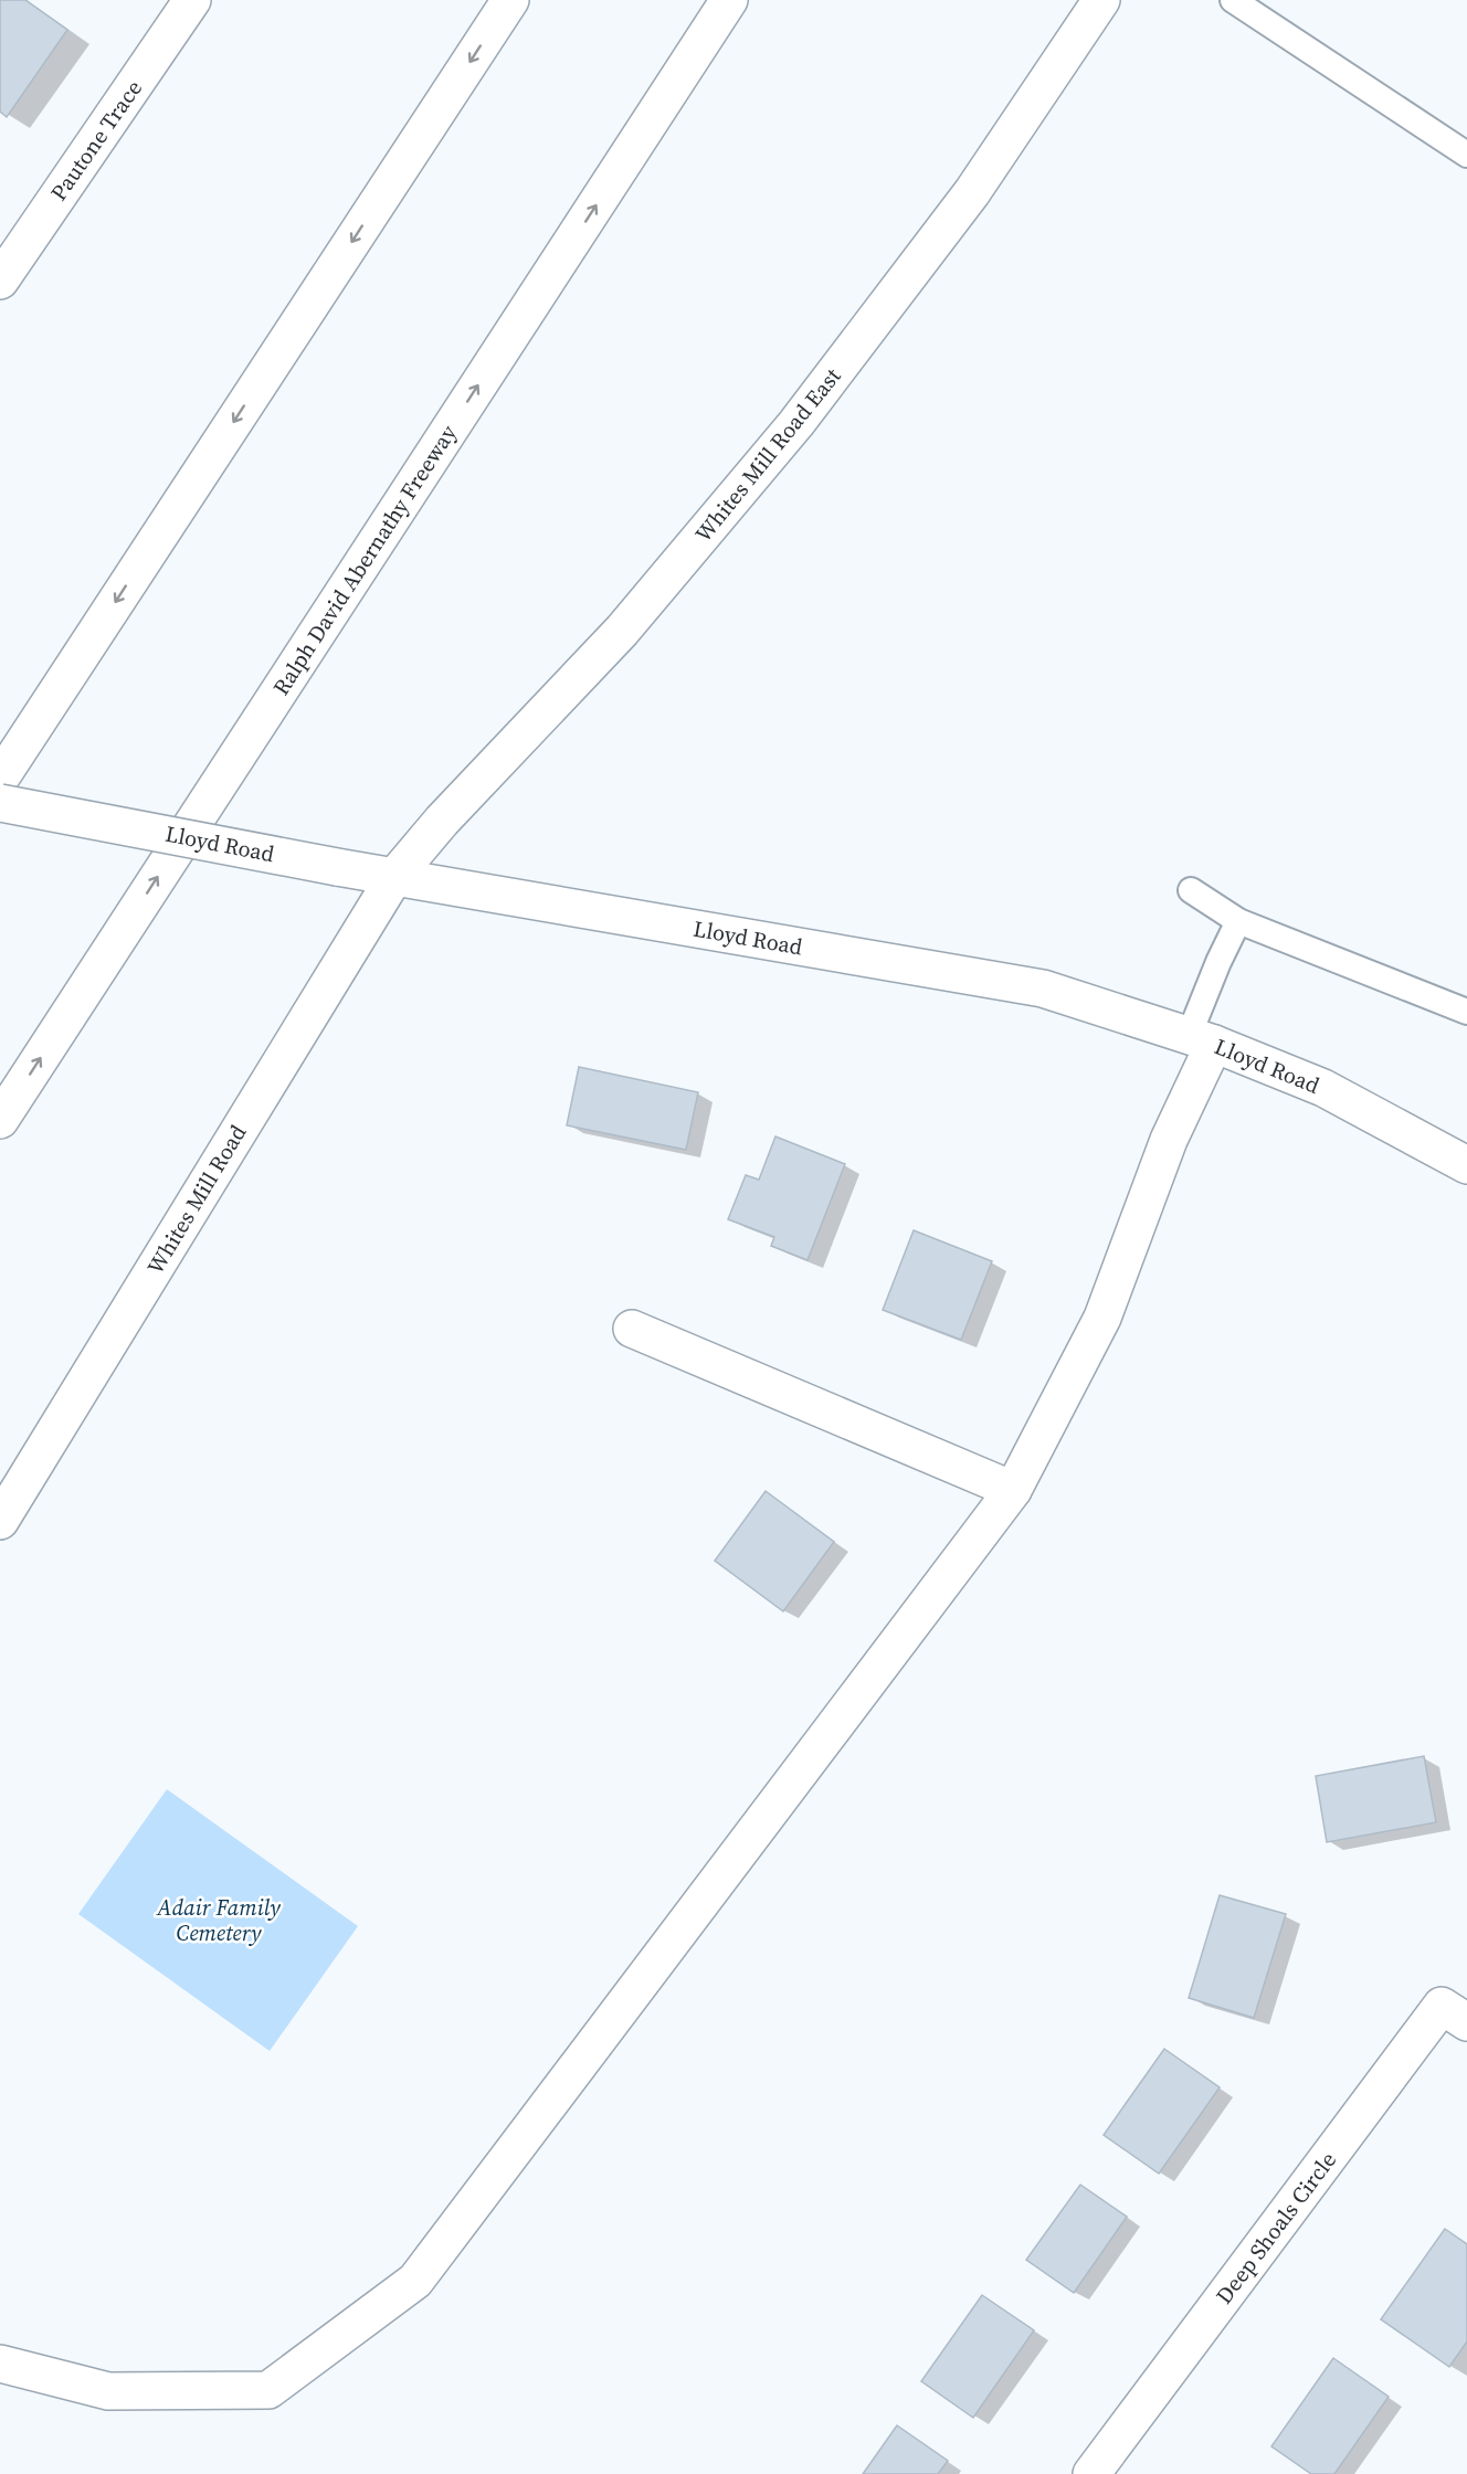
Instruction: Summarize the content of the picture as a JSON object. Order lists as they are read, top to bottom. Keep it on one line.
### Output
{"streets":{"main road":["Pautone Trace","Whites Mill Road East","Ralph David Abernathy Freeway","Lloyd Road","Whites Mill Road","Deep Shoals Circle"]},"crossings":[["Whites Mill Road East","Lloyd Road"],["Whites Mill Road East","Whites Mill Road"],["Lloyd Road","Whites Mill Road"]],"parks":["Adair Family Cemetery"]}
